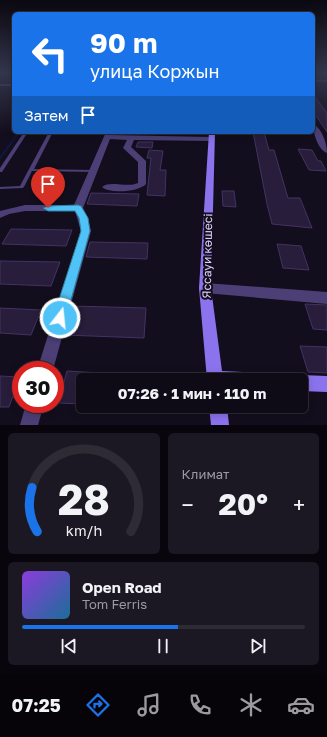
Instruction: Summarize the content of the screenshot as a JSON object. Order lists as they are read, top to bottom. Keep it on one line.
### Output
{"streets":{"main road":["Яссауи көшесі"]},"page":{"turn":["90 m","улица Коржын"],"then":"Затем","limit":"30","trip":"07:26 · 1 мин · 110 m","tile":"Климат","heat":["−","20°","+"],"song":["Open Road","Tom Ferris"],"tabs":"07:25","gauge":["28","km/h"]}}
